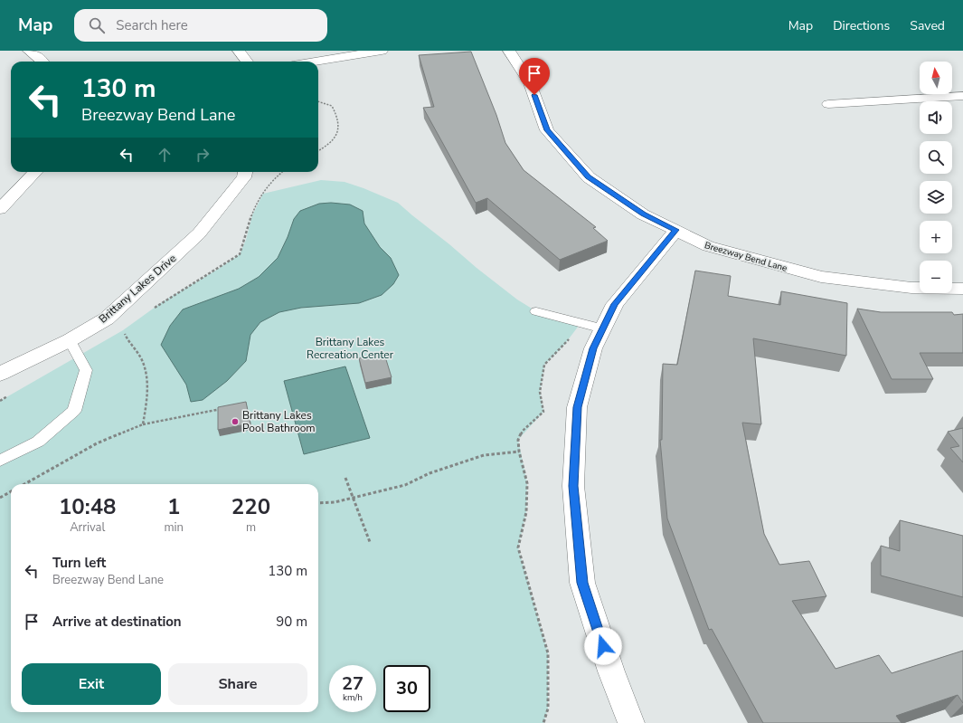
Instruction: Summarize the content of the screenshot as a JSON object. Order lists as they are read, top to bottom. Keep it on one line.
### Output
{"streets":{"street":["Breezway Bend Lane","Brittany Lakes Drive"]},"parks":["Brittany Lakes Recreation Center"],"places":["Brittany Lakes Pool Bathroom"],"north":"top","page":{"header":"Map","search":"Search here","nav":["Map","Directions","Saved"],"map_buttons":["+","−"],"turn":["130 m","Breezway Bend Lane"],"eta":["10:48","Arrival","1","min","220","m"],"list":[{"name":"Turn left","note":"Breezway Bend Lane","value":"130 m"},{"name":"Arrive at destination","value":"90 m"}],"buttons":["Exit","Share"],"speed":"27 km/h","limit":"30"}}
